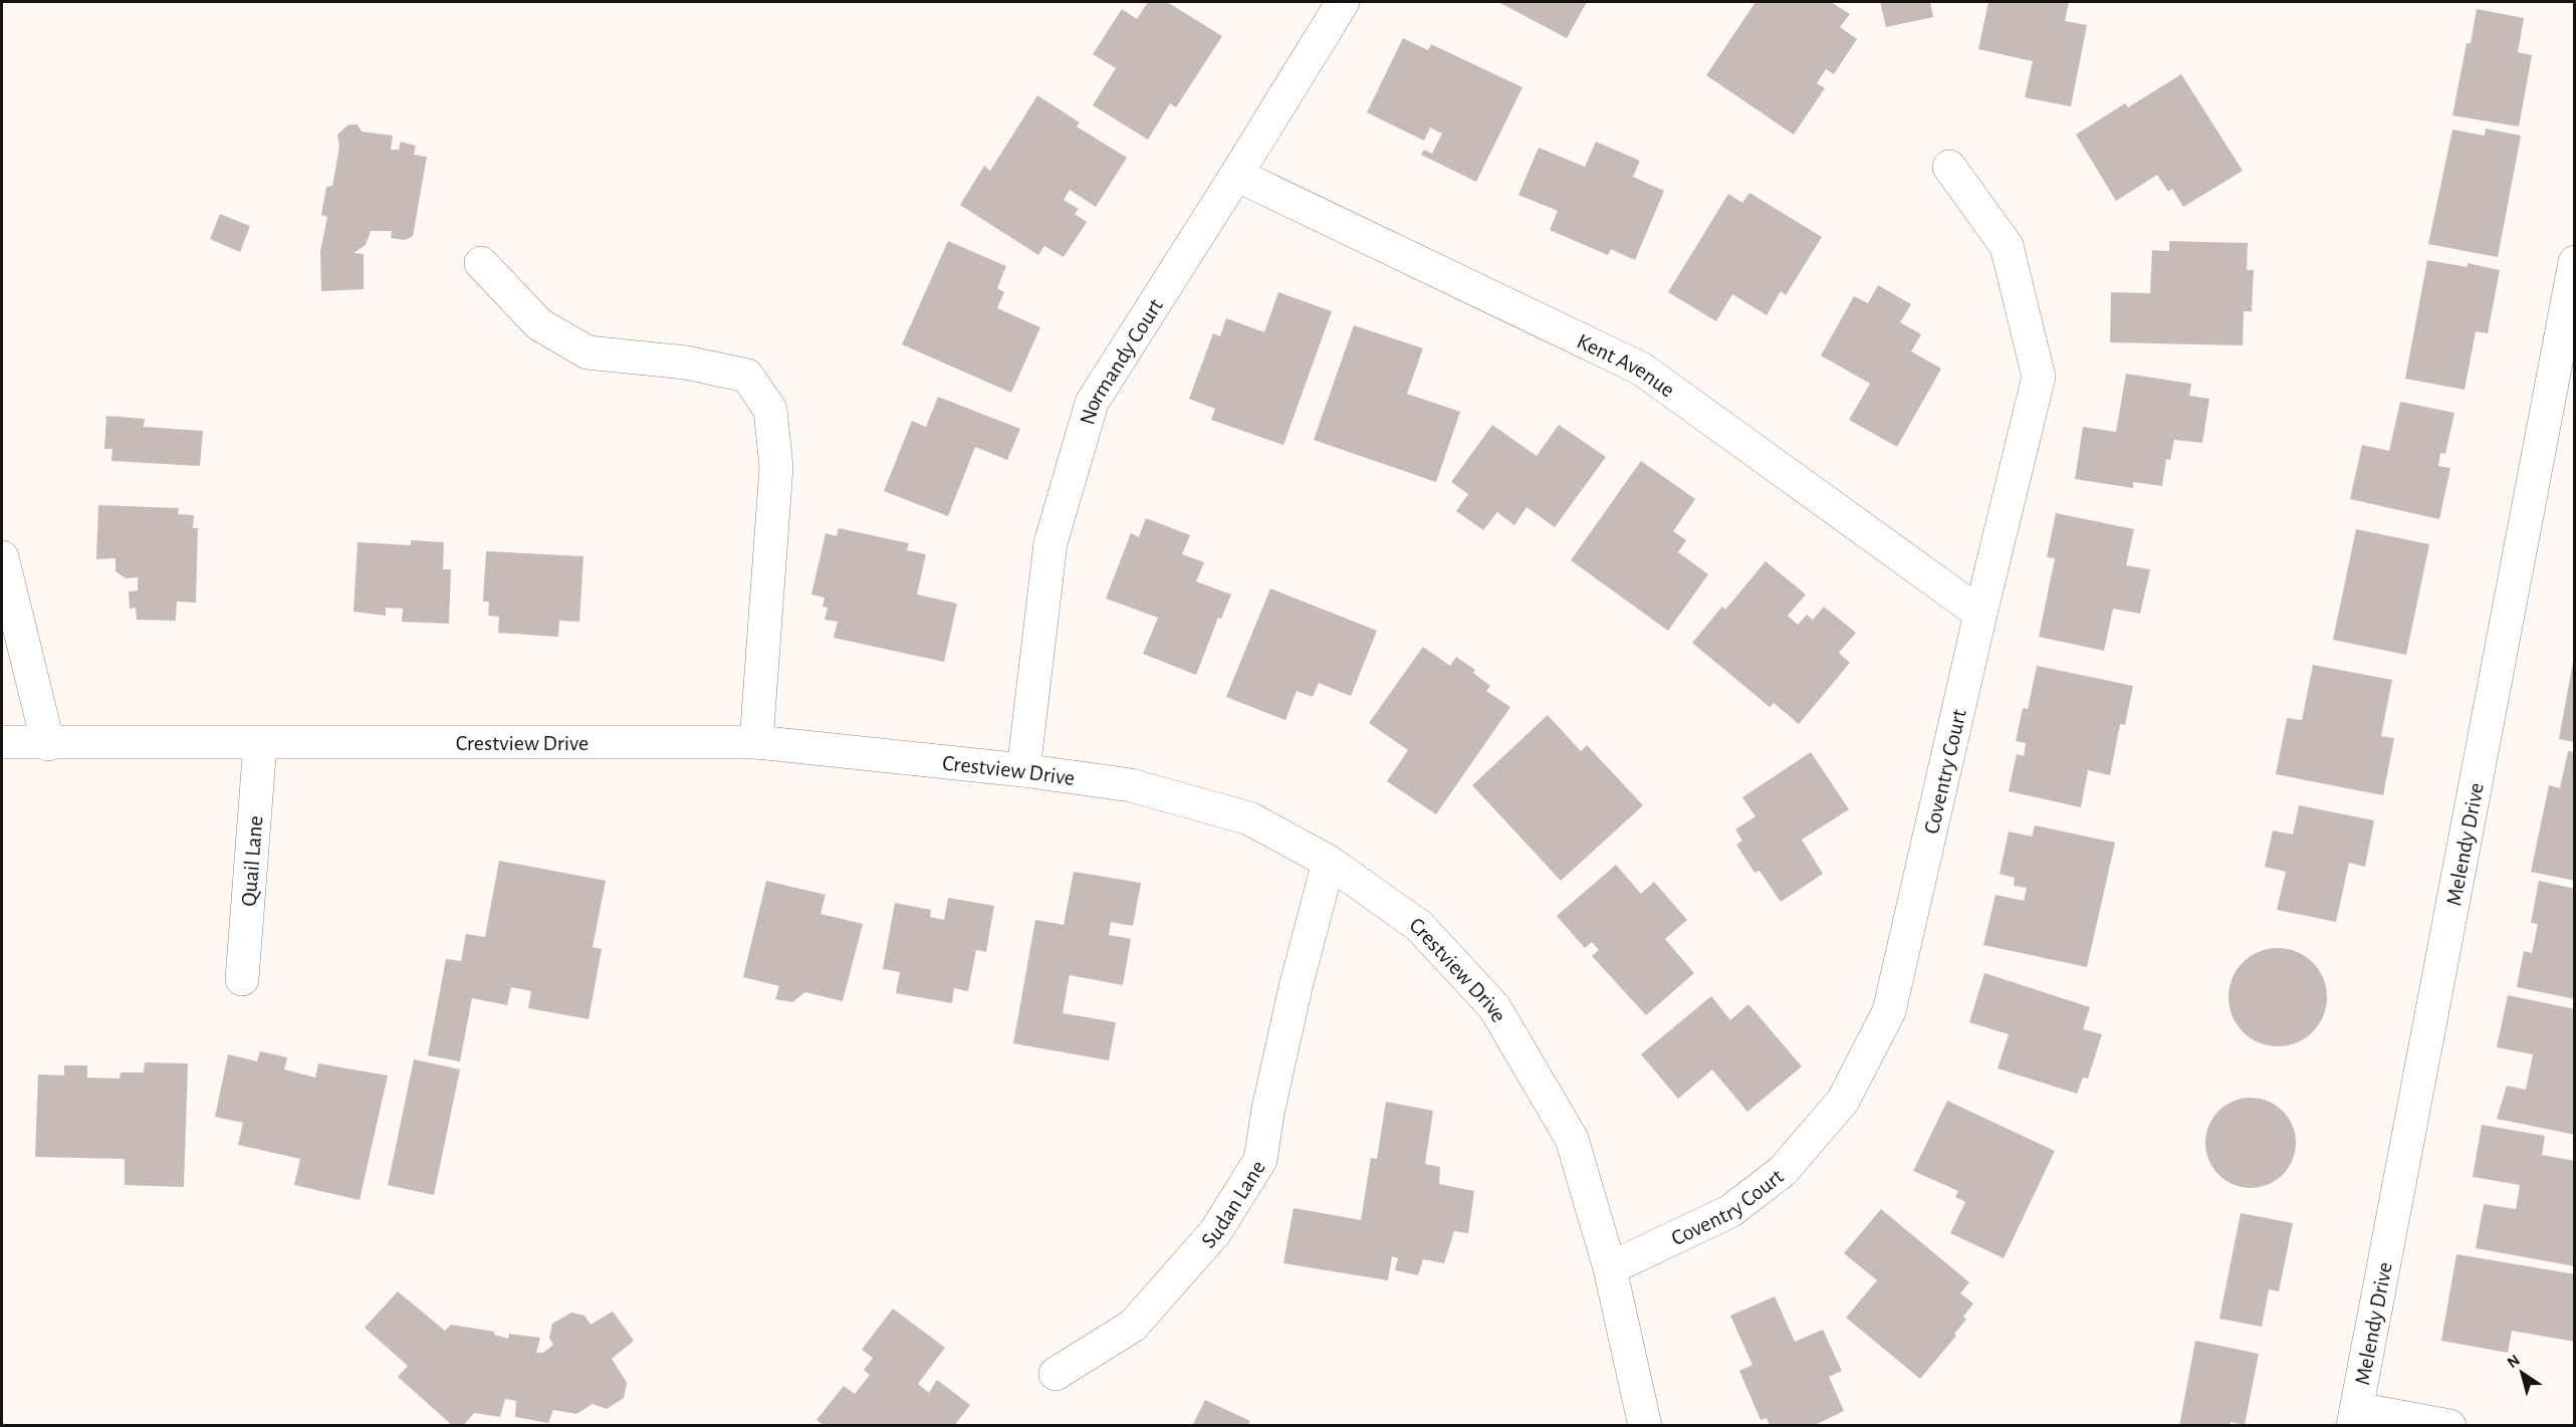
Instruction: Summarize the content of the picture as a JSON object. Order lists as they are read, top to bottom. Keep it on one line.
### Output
{"streets":{"street":["Normandy Court","Kent Avenue","Crestview Drive","Coventry Court","Melendy Drive","Quail Lane","Sudan Lane"]},"crossings":[["Normandy Court","Kent Avenue"],["Normandy Court","Crestview Drive"],["Kent Avenue","Coventry Court"],["Crestview Drive","Coventry Court"],["Crestview Drive","Quail Lane"],["Crestview Drive","Sudan Lane"]],"north":"top left"}
